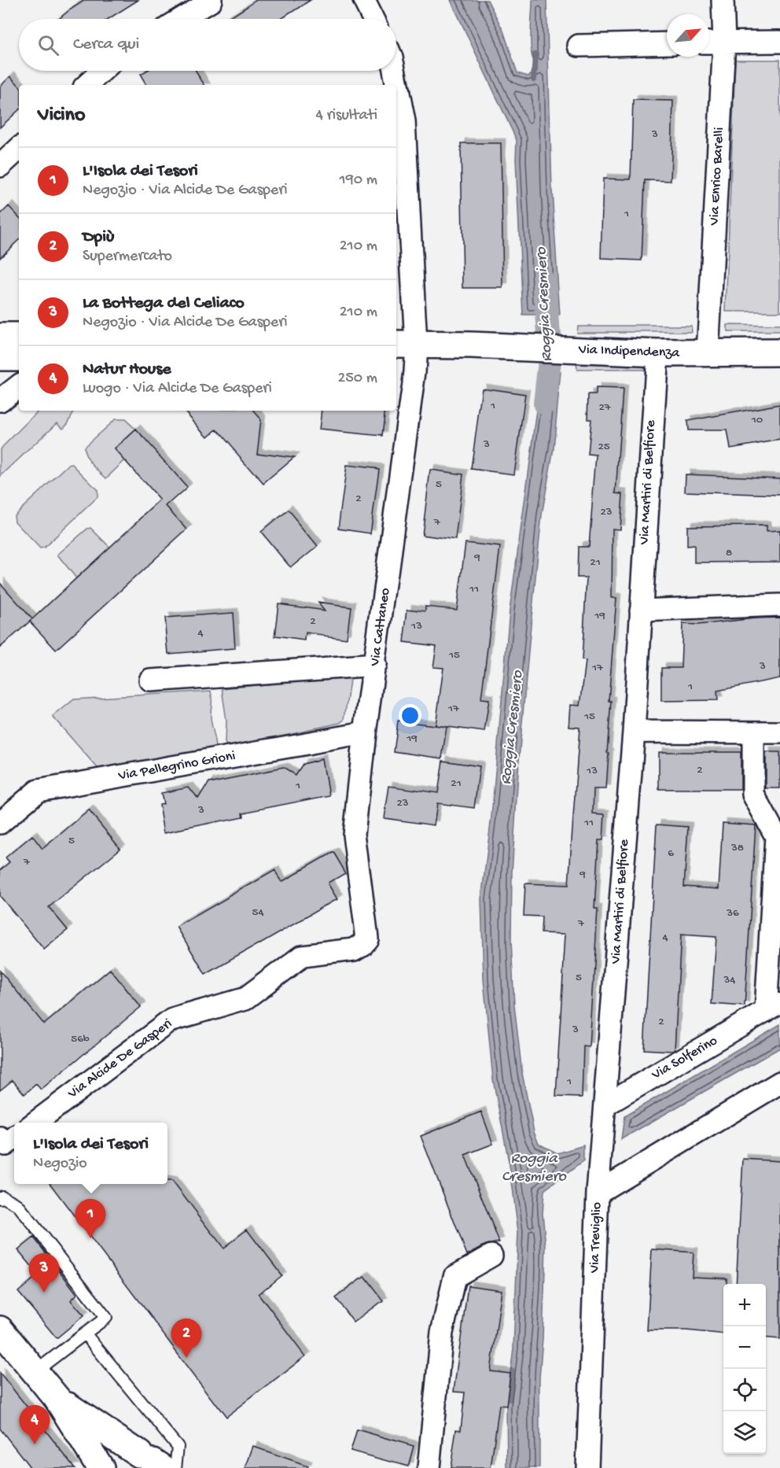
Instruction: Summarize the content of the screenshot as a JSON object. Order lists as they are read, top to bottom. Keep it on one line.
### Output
{"streets":{"street":["Via Enrico Barelli","Via Indipendenza","Via Martiri di Belfiore","Via Cattaneo","Via Pellegrino Grioni","Via Solferino","Via Alcide De Gasperi","Via Treviglio"]},"crossings":[["Via Enrico Barelli","Via Indipendenza"],["Via Indipendenza","Via Martiri di Belfiore"],["Via Indipendenza","Via Cattaneo"],["Via Martiri di Belfiore","Via Solferino"],["Via Martiri di Belfiore","Via Treviglio"],["Via Cattaneo","Via Pellegrino Grioni"],["Via Cattaneo","Via Alcide De Gasperi"]],"water":["Roggia Cresmiero"],"house_numbers":["3","1","1","27","10","3","25","5","2","23","7","8","9","21","11","19","2","13","4","15","3","17","1","17","15","19","2","13","21","1","23","3","11","5","38","6","7","9","54","36","7","4","5","34","2","3","56b","1"],"north":"top right","page":{"search":"Cerca qui","heading":["Vicino","4 risultati"],"list":[{"mark":"1","name":"L'Isola dei Tesori","note":"Negozio · Via Alcide De Gasperi","value":"190 m"},{"mark":"2","name":"Dpiù","note":"Supermercato","value":"210 m"},{"mark":"3","name":"La Bottega del Celiaco","note":"Negozio · Via Alcide De Gasperi","value":"210 m"},{"mark":"4","name":"Natur House","note":"Luogo · Via Alcide De Gasperi","value":"250 m"}],"popup":["L'Isola dei Tesori","Negozio"],"pins":["1","3","2","4"],"map_buttons":["+","−"]}}
